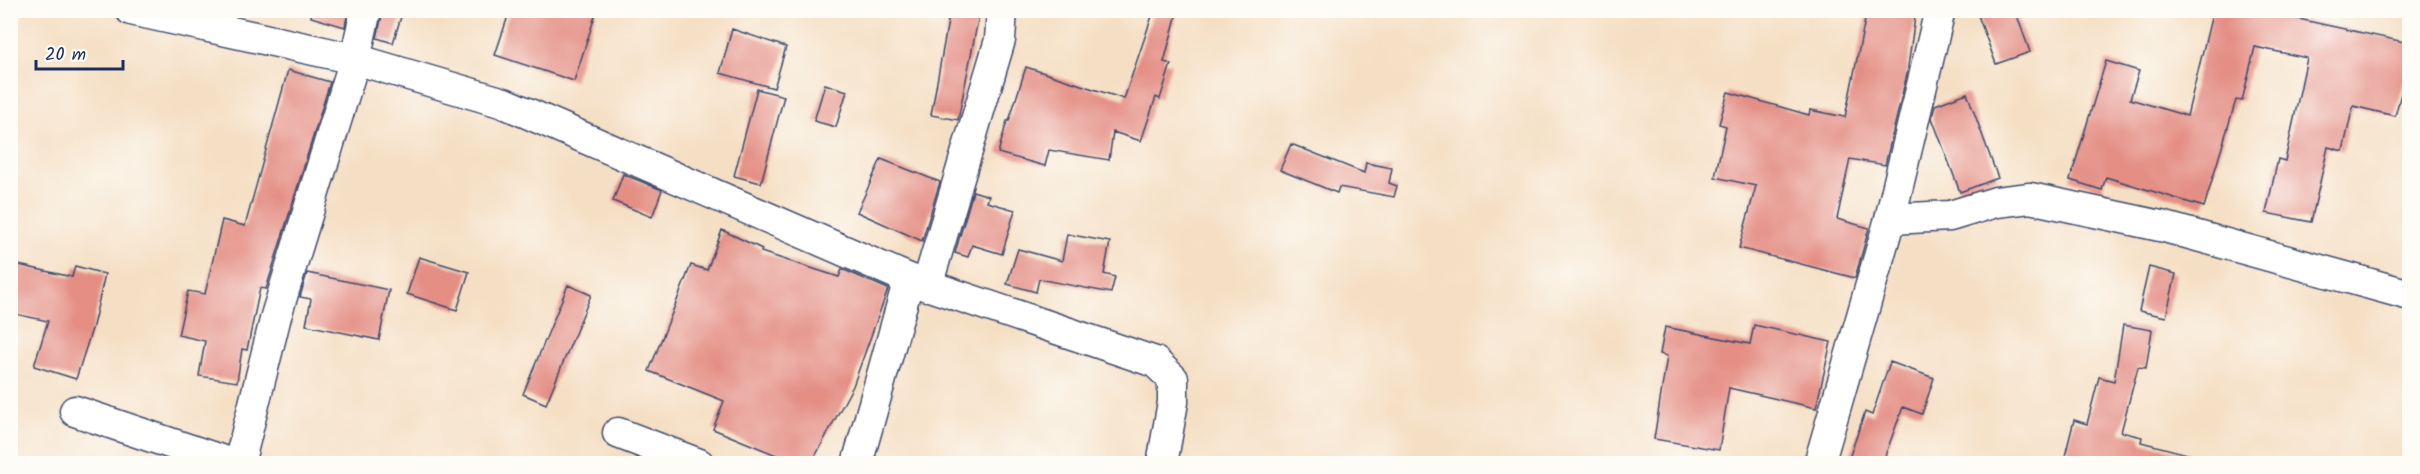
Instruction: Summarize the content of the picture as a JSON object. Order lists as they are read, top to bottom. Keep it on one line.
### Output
{"scale_bar":"20 m"}
